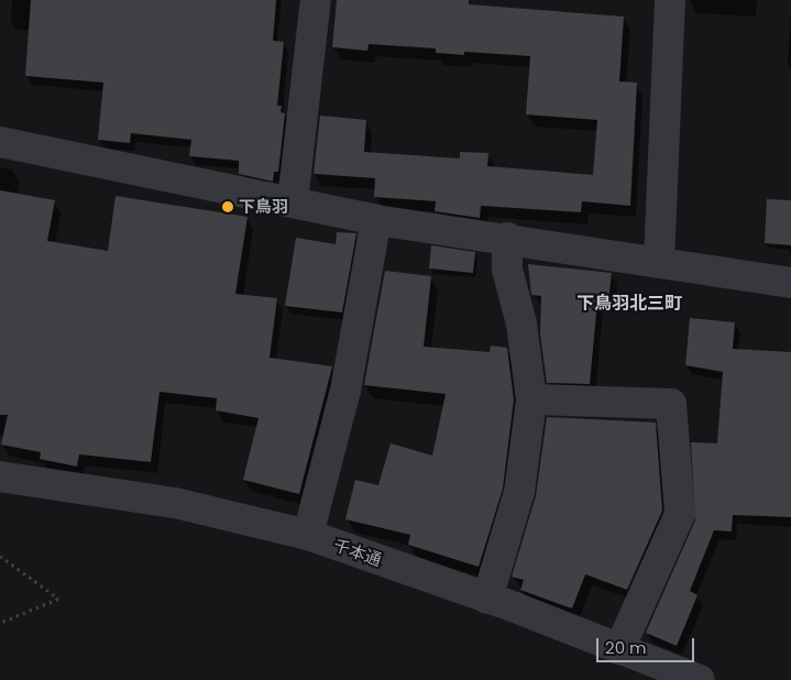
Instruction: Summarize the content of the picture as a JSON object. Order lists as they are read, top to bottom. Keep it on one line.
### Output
{"streets":{"street":["千本通"]},"districts":["下鳥羽北三町"],"places":["下鳥羽"],"scale_bar":"20 m"}
